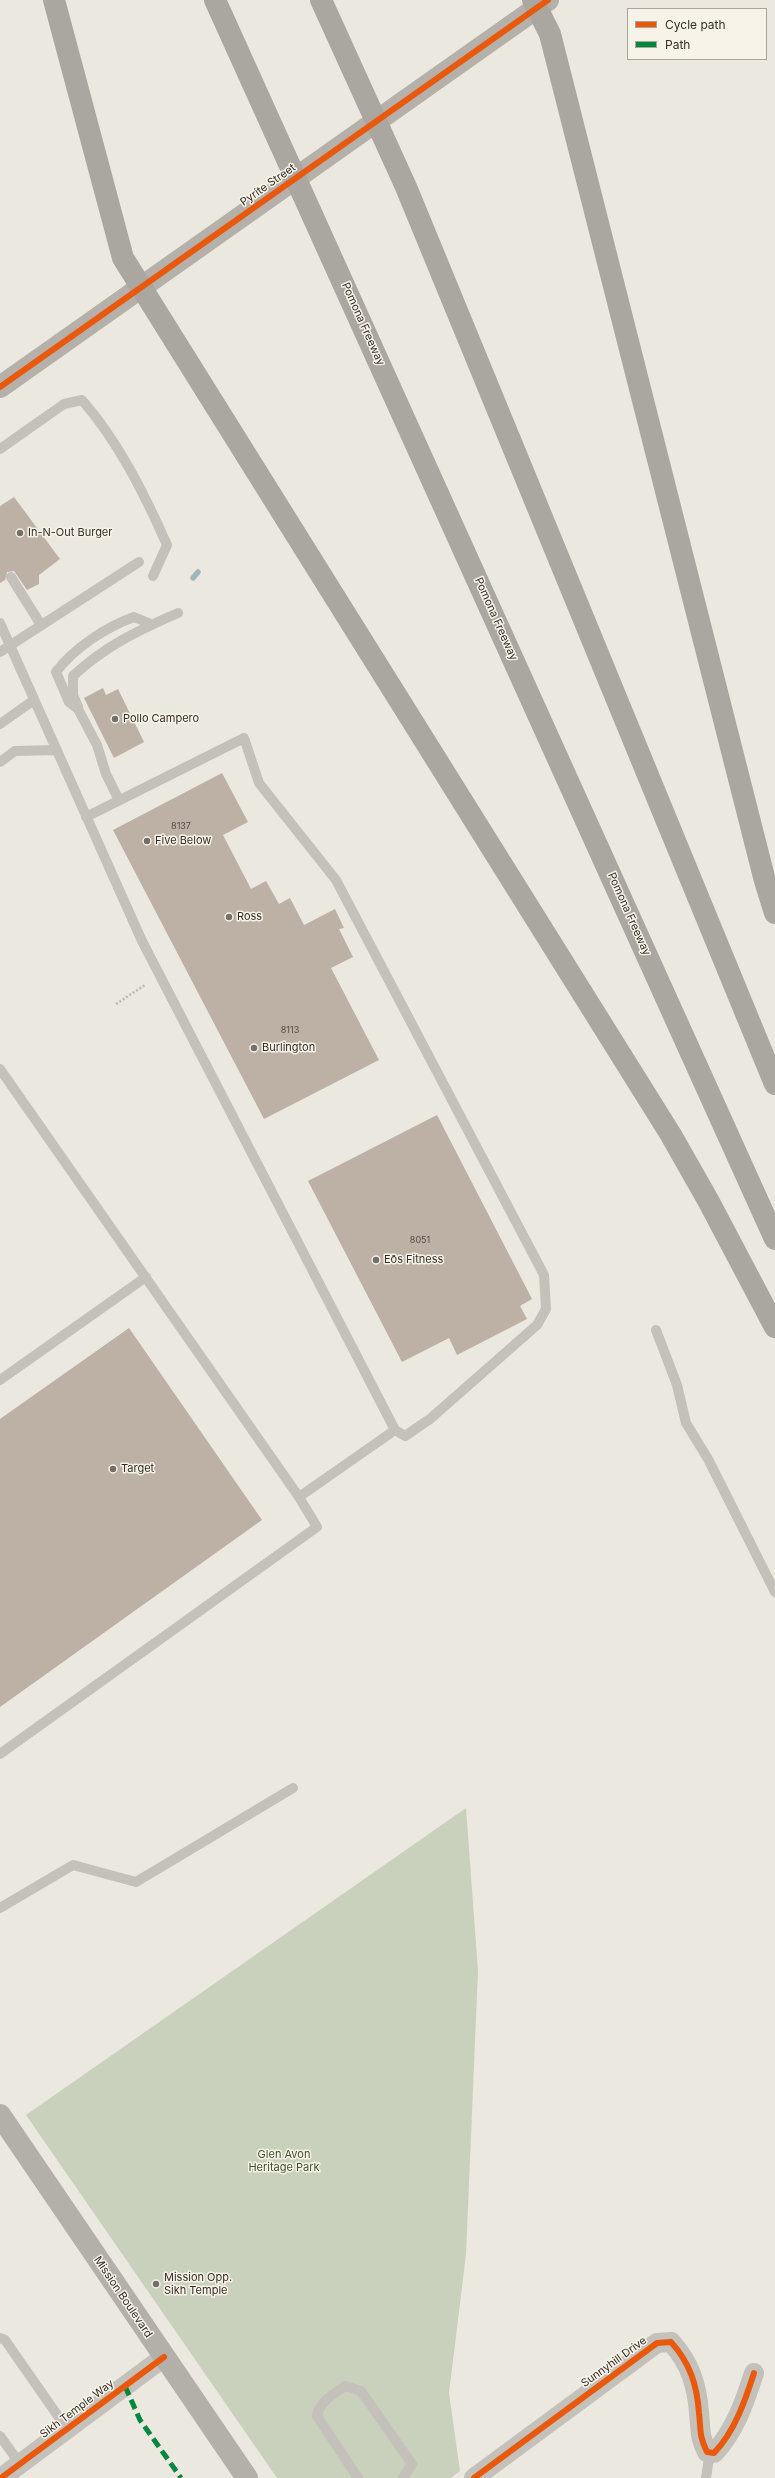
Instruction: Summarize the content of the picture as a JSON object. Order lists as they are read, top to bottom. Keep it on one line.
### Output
{"streets":{"highway":["Pomona Freeway"],"main road":["Mission Boulevard"],"street":["Pyrite Street","Sunnyhill Drive","Sikh Temple Way"]},"crossings":[["Mission Boulevard","Sikh Temple Way"]],"parks":["Glen Avon Heritage Park"],"places":["In-N-Out Burger","Pollo Campero","Five Below","Ross","Burlington","Eōs Fitness","Target","Mission Opp. Sikh Temple"],"house_numbers":["8137","8113","8051"],"legend":["Cycle path","Path"]}
